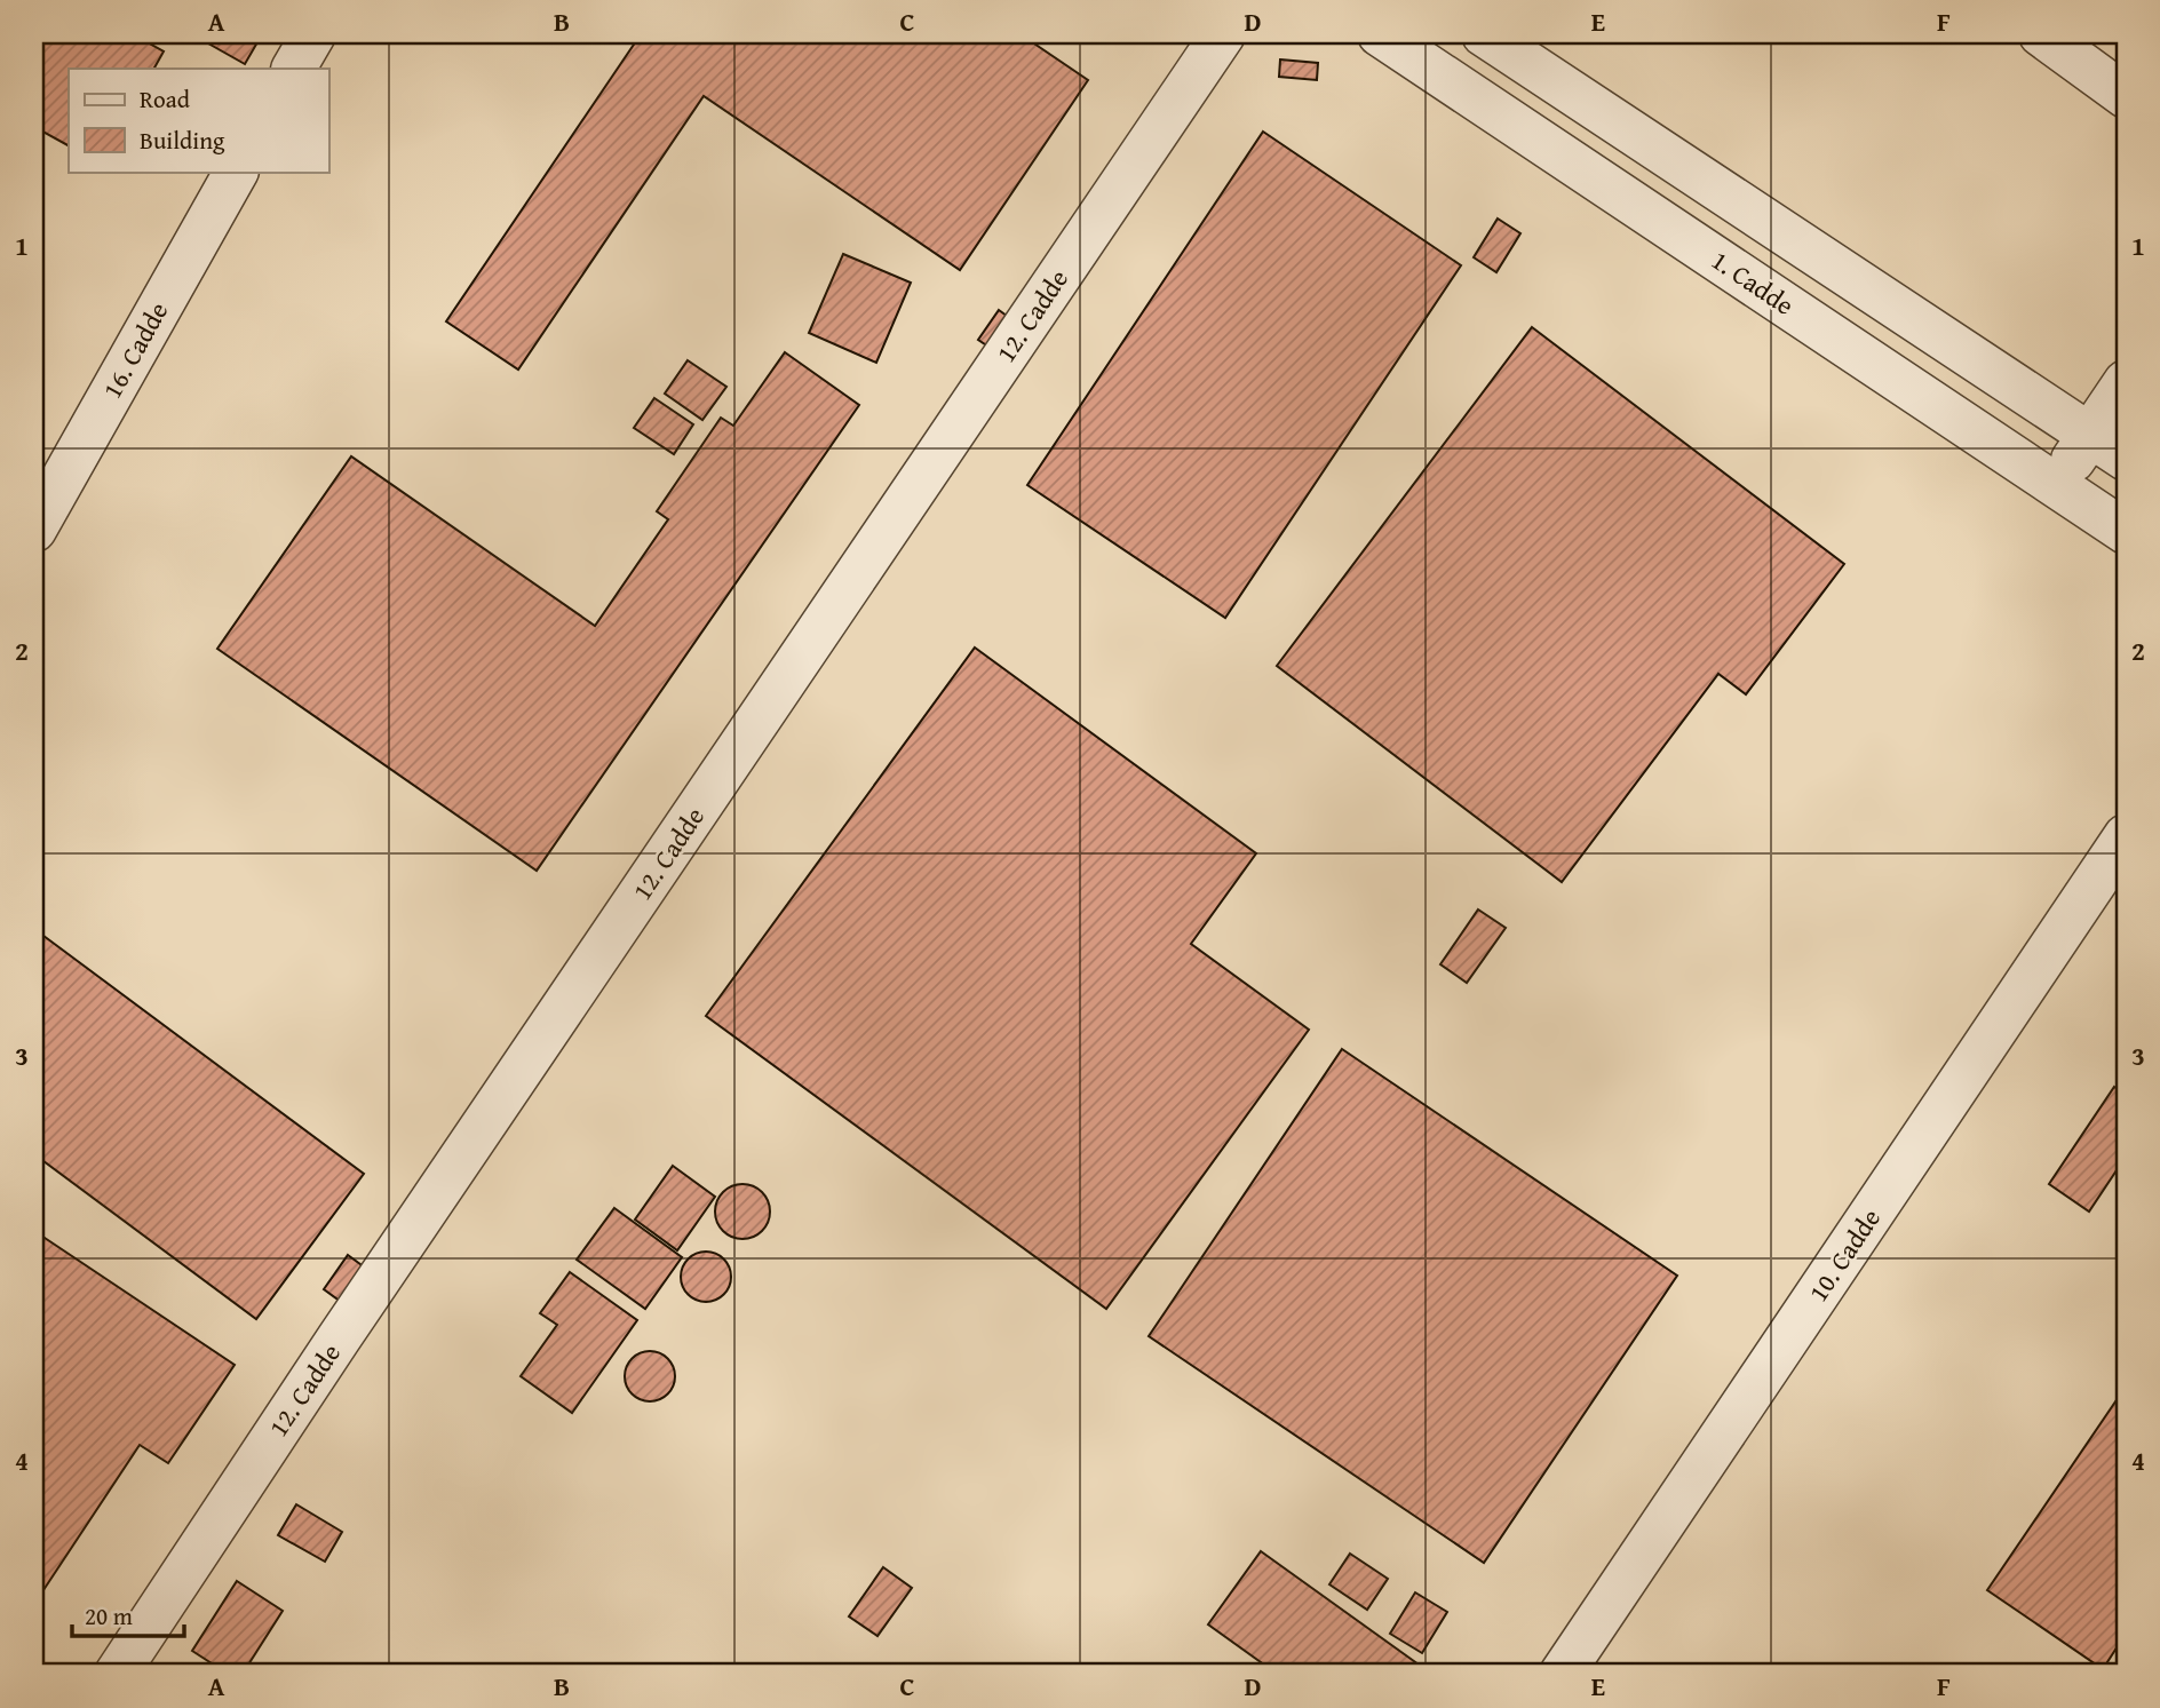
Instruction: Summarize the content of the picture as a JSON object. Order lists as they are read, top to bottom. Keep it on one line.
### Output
{"streets":{"street":["1. Cadde","12. Cadde","16. Cadde","10. Cadde"]},"legend":["Road","Building"],"scale_bar":"20 m","grid":{"columns":["A","B","C","D","E","F"],"rows":["1","2","3","4"]}}
